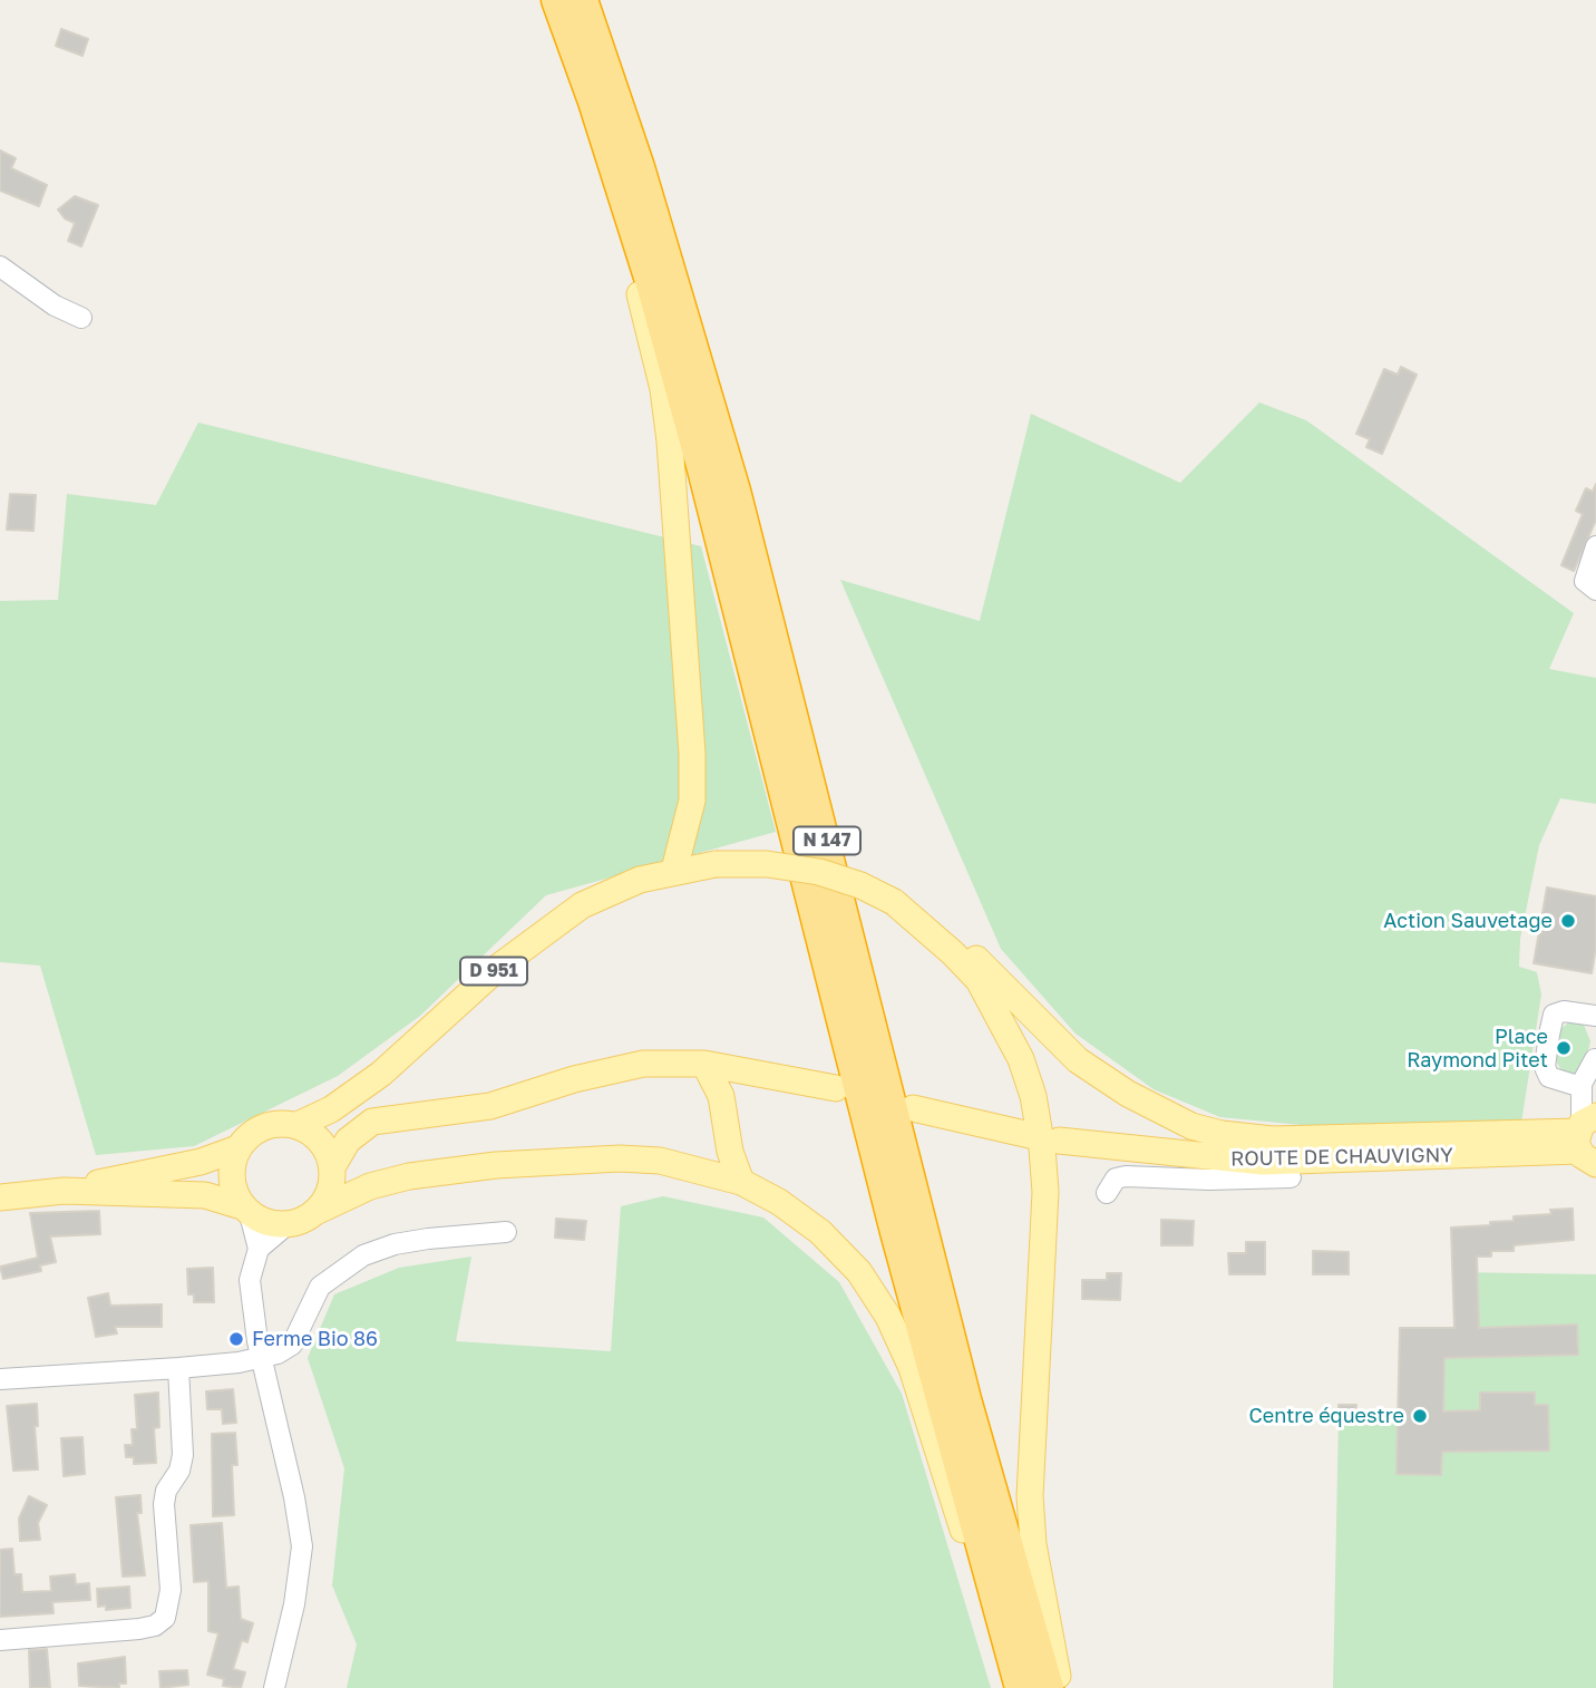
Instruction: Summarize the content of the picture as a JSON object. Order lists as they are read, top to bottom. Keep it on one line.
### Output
{"streets":{"highway":["N 147"],"main road":["D 951","ROUTE DE CHAUVIGNY"]},"crossings":[["D 951","ROUTE DE CHAUVIGNY"]],"places":["Action Sauvetage","Place Raymond Pitet","Ferme Bio 86","Centre équestre"]}
